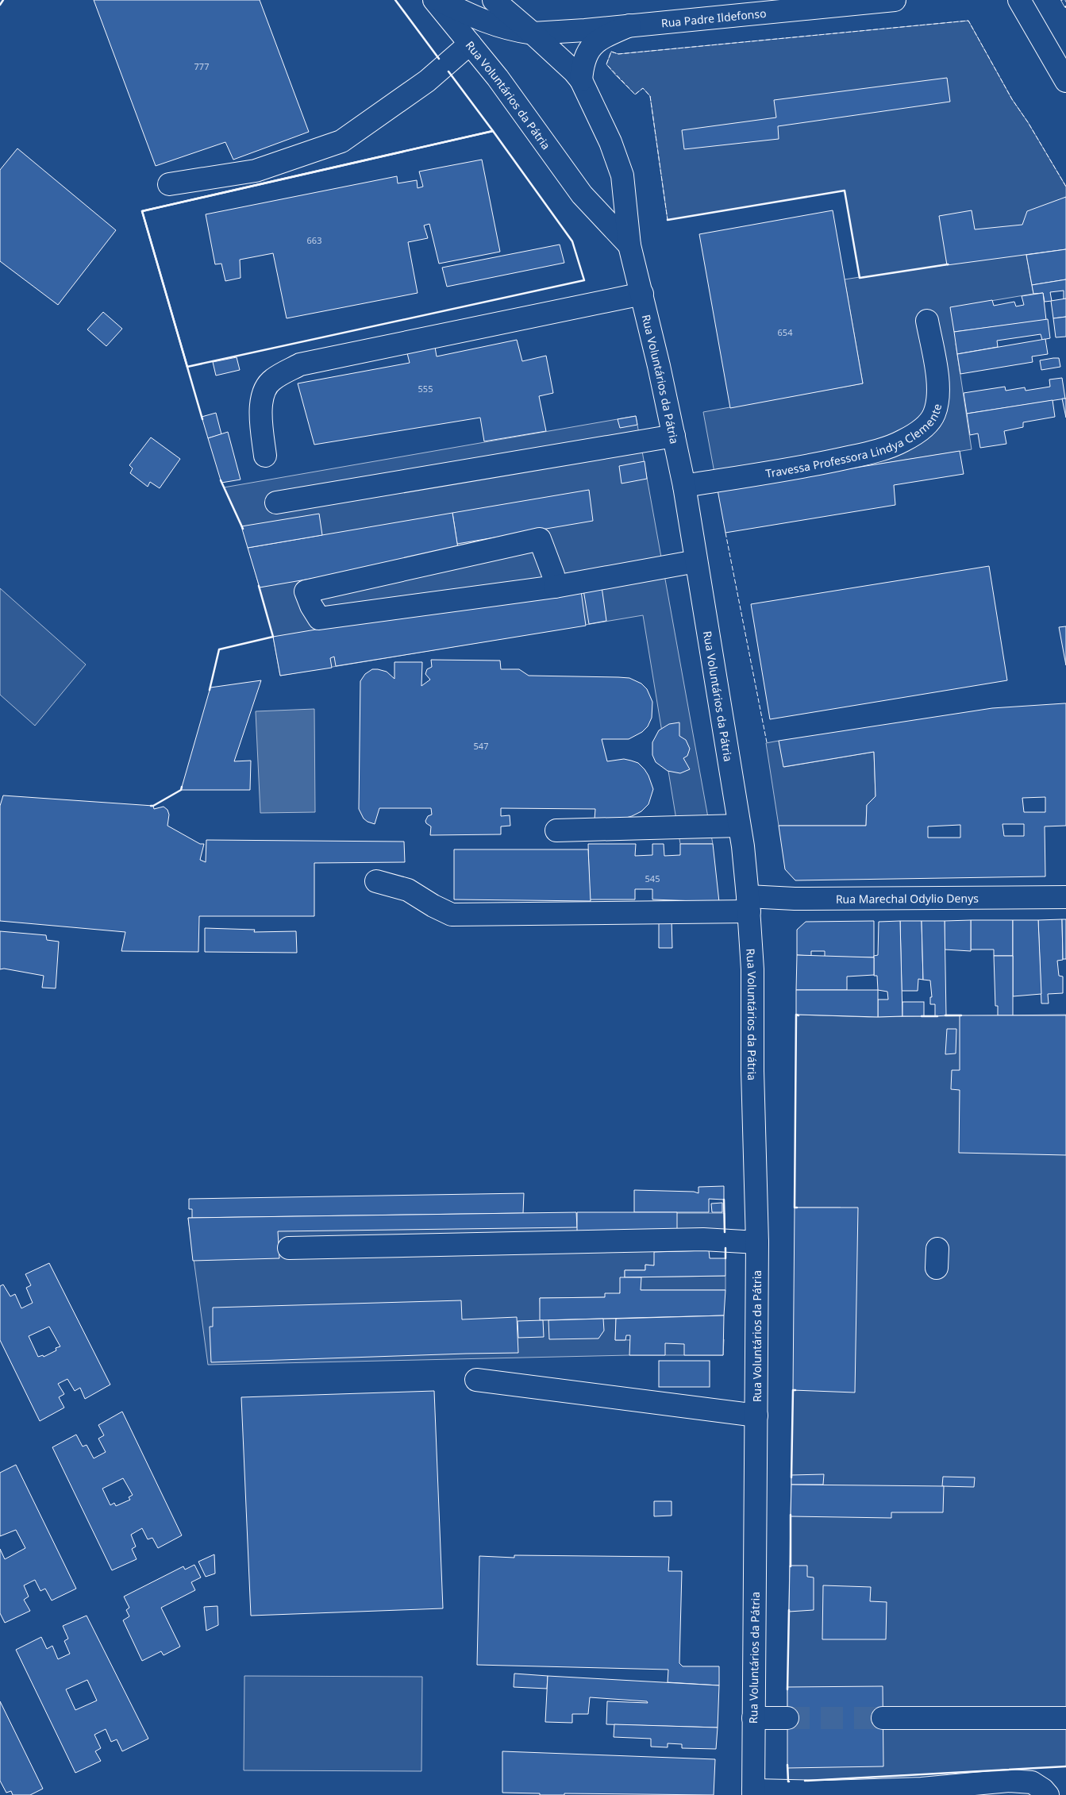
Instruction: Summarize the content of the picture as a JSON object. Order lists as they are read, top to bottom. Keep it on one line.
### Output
{"streets":{"main road":["Rua Padre Ildefonso","Rua Voluntários da Pátria","Travessa Professora Lindya Clemente","Rua Marechal Odylio Denys"]},"crossings":[["Rua Padre Ildefonso","Rua Voluntários da Pátria"],["Rua Voluntários da Pátria","Travessa Professora Lindya Clemente"],["Rua Voluntários da Pátria","Rua Marechal Odylio Denys"]],"house_numbers":["777","663","654","555","547","545"]}
